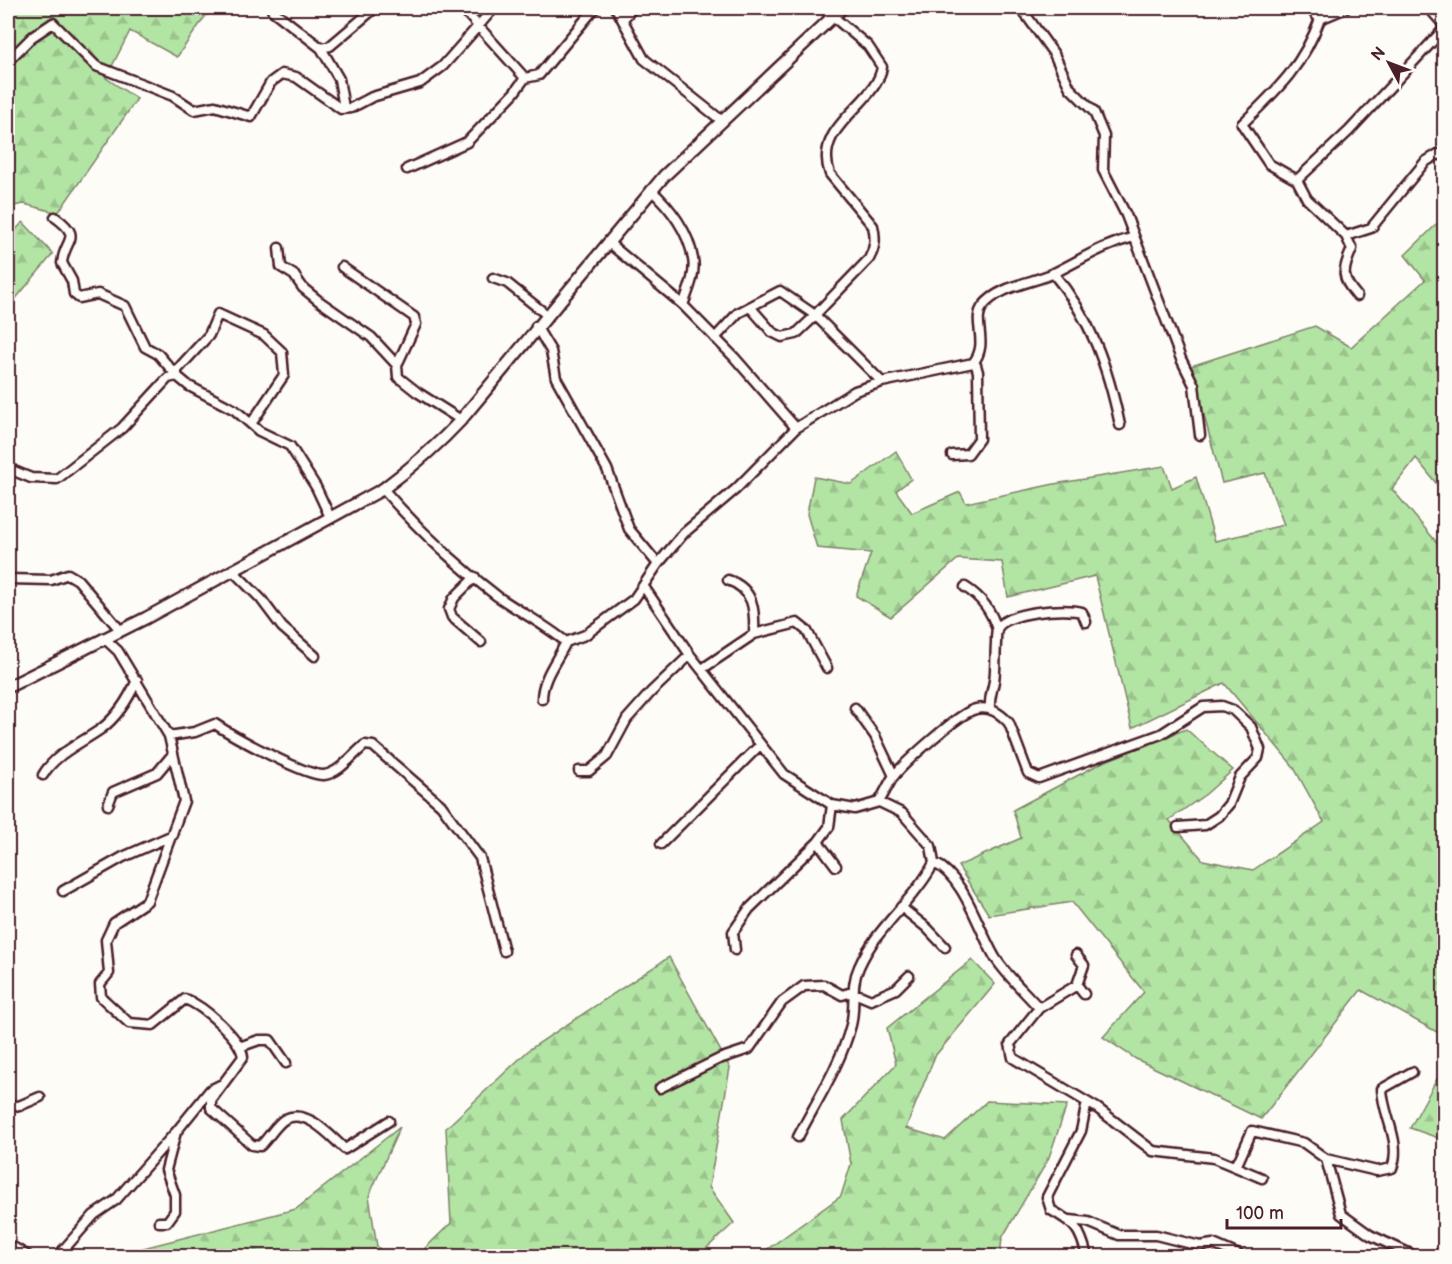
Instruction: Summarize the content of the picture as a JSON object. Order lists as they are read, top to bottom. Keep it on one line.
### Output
{"scale_bar":"100 m","north":"top left"}
